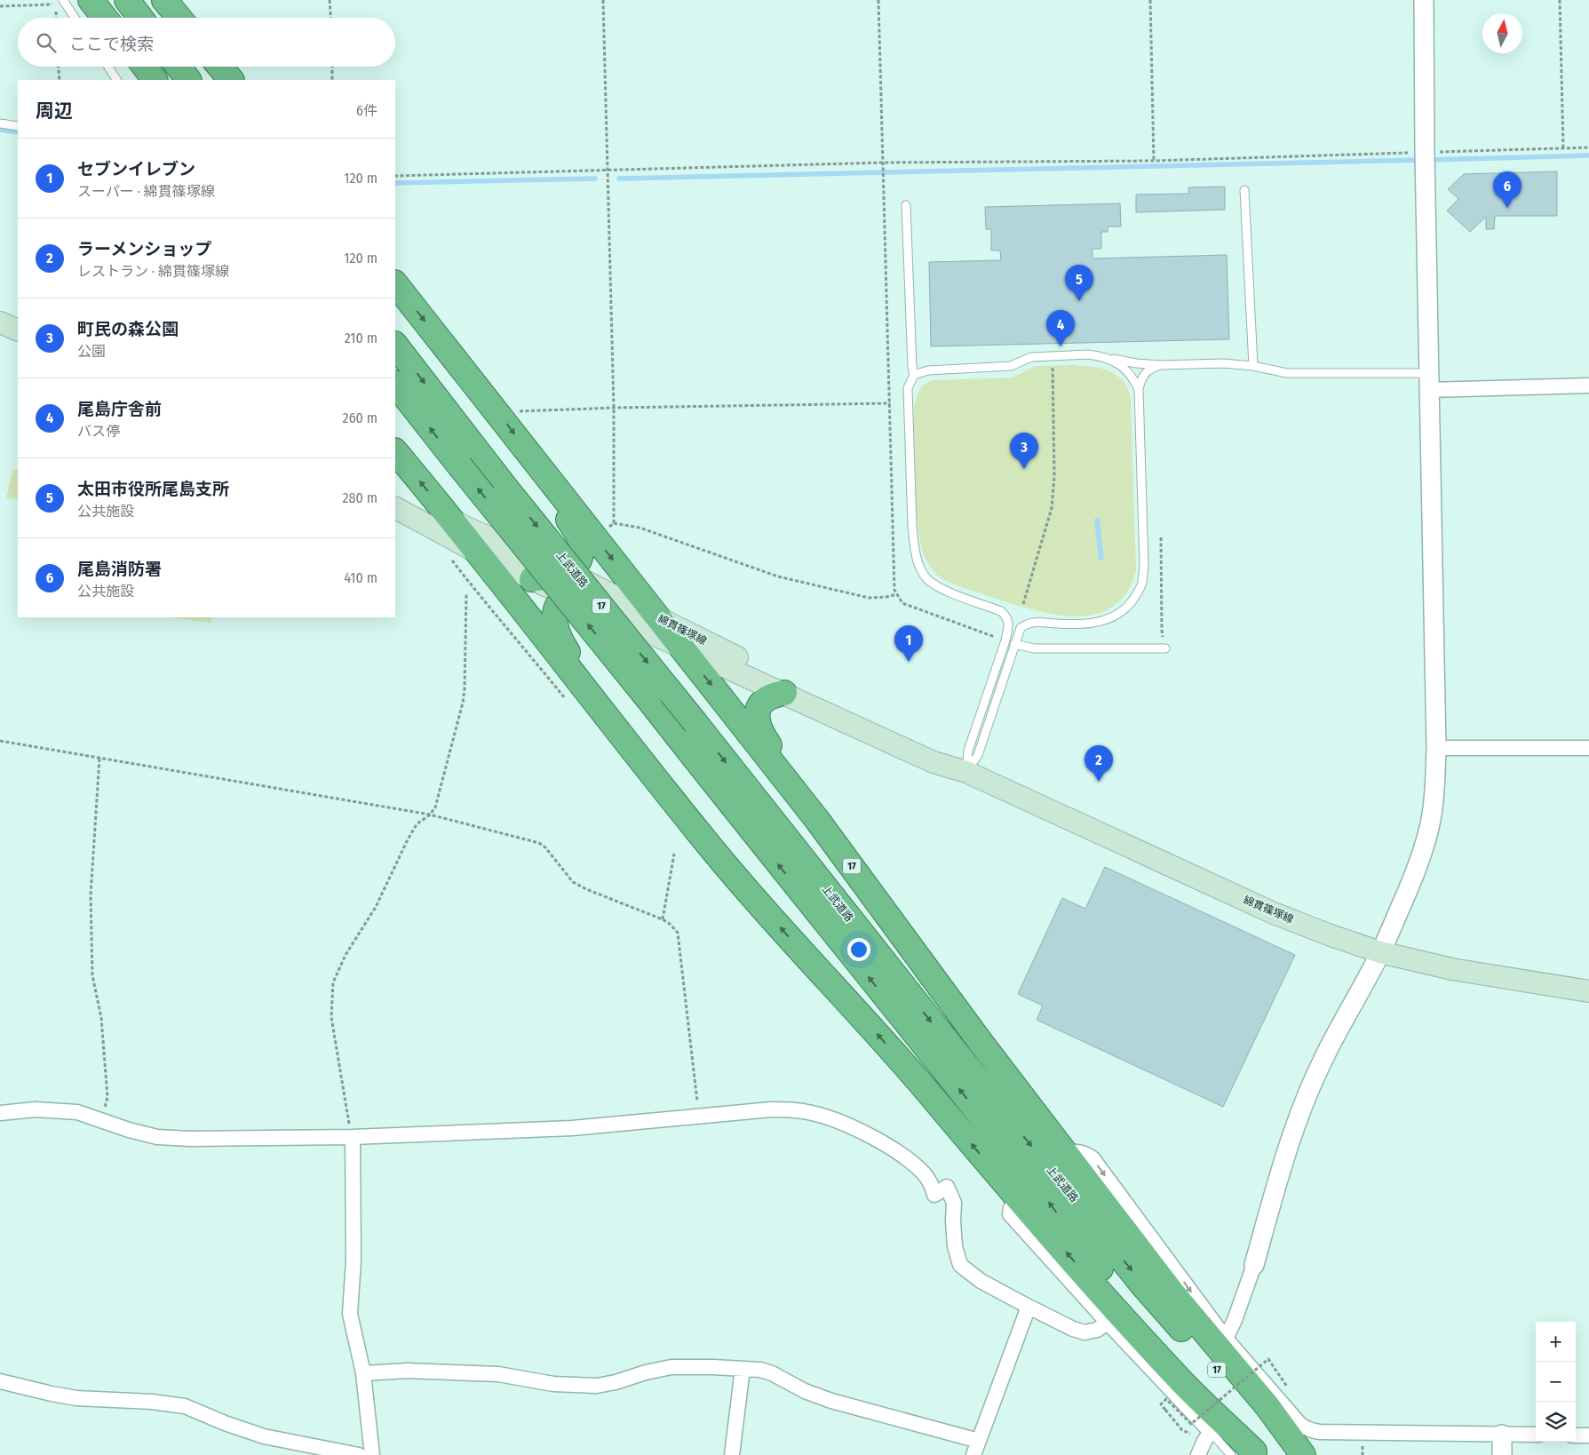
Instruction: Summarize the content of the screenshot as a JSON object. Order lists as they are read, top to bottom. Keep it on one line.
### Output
{"streets":{"highway":["上武道路","17"],"main road":["綿貫篠塚線"]},"crossings":[["上武道路","17"],["17","綿貫篠塚線"]],"north":"top","page":{"search":"ここで検索","heading":["周辺","6件"],"list":[{"mark":"1","name":"セブンイレブン","note":"スーパー · 綿貫篠塚線","value":"120 m"},{"mark":"2","name":"ラーメンショップ","note":"レストラン · 綿貫篠塚線","value":"120 m"},{"mark":"3","name":"町民の森公園","note":"公園","value":"210 m"},{"mark":"4","name":"尾島庁舎前","note":"バス停","value":"260 m"},{"mark":"5","name":"太田市役所尾島支所","note":"公共施設","value":"280 m"},{"mark":"6","name":"尾島消防署","note":"公共施設","value":"410 m"}],"pins":["6","5","4","3","1","2"],"map_buttons":["+","−"]}}
